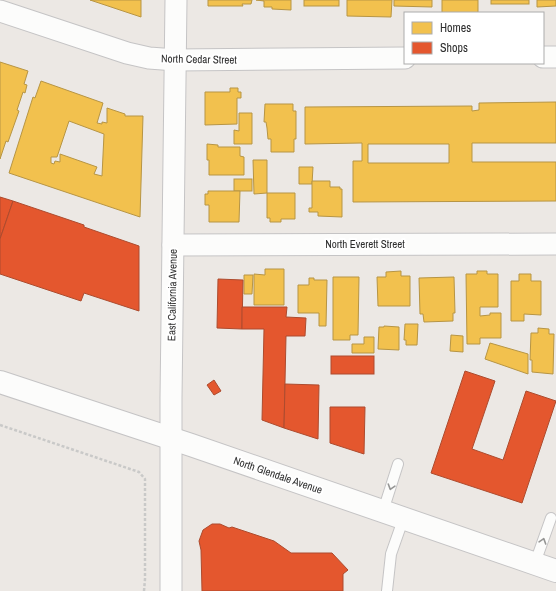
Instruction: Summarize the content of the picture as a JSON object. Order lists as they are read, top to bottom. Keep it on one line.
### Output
{"streets":{"main road":["North Glendale Avenue"],"street":["North Cedar Street","North Everett Street","East California Avenue"]},"crossings":[["North Cedar Street","East California Avenue"],["North Everett Street","East California Avenue"],["East California Avenue","North Glendale Avenue"]],"legend":["Homes","Shops"]}
